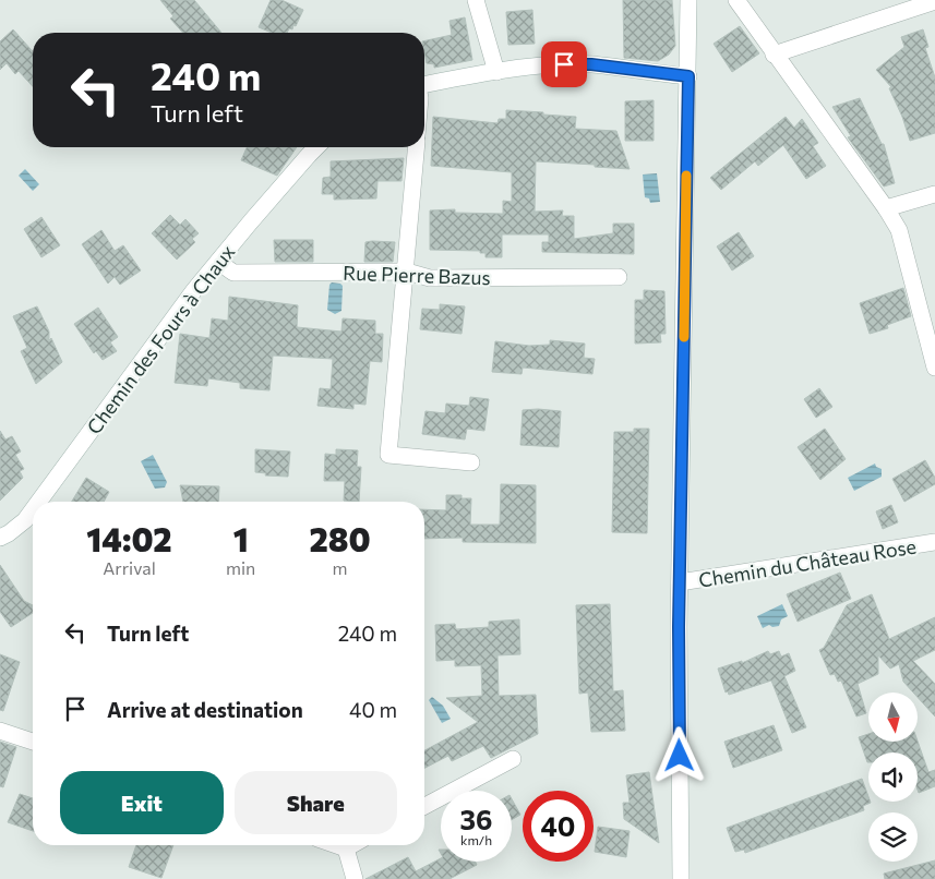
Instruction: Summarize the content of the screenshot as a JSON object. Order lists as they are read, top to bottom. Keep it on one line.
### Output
{"streets":{"street":["Rue Pierre Bazus","Chemin des Fours à Chaux","Chemin du Château Rose"]},"crossings":[["Rue Pierre Bazus","Chemin des Fours à Chaux"]],"north":"bottom","page":{"turn":["240 m","Turn left"],"eta":["14:02","Arrival","1","min","280","m"],"list":[{"name":"Turn left","value":"240 m"},{"name":"Arrive at destination","value":"40 m"}],"buttons":["Exit","Share"],"speed":"36 km/h","limit":"40"}}
